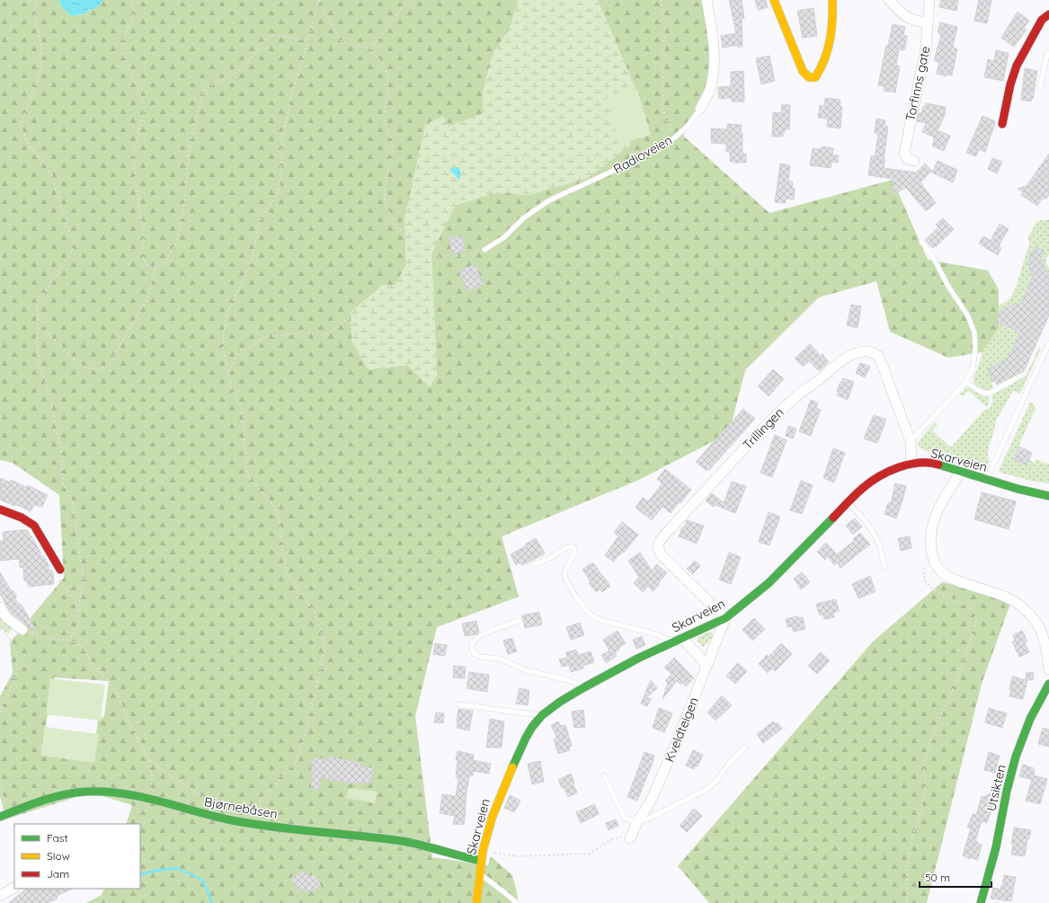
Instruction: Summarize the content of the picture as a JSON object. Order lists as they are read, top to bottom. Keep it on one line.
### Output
{"streets":{"street":["Torfinns gate","Radioveien","Trillingen","Skarveien","Kveldteigen","Utsikten","Bjørnebåsen"]},"crossings":[["Trillingen","Skarveien"],["Trillingen","Kveldteigen"],["Skarveien","Kveldteigen"],["Skarveien","Bjørnebåsen"]],"legend":["Fast","Slow","Jam"],"scale_bar":"50 m"}
